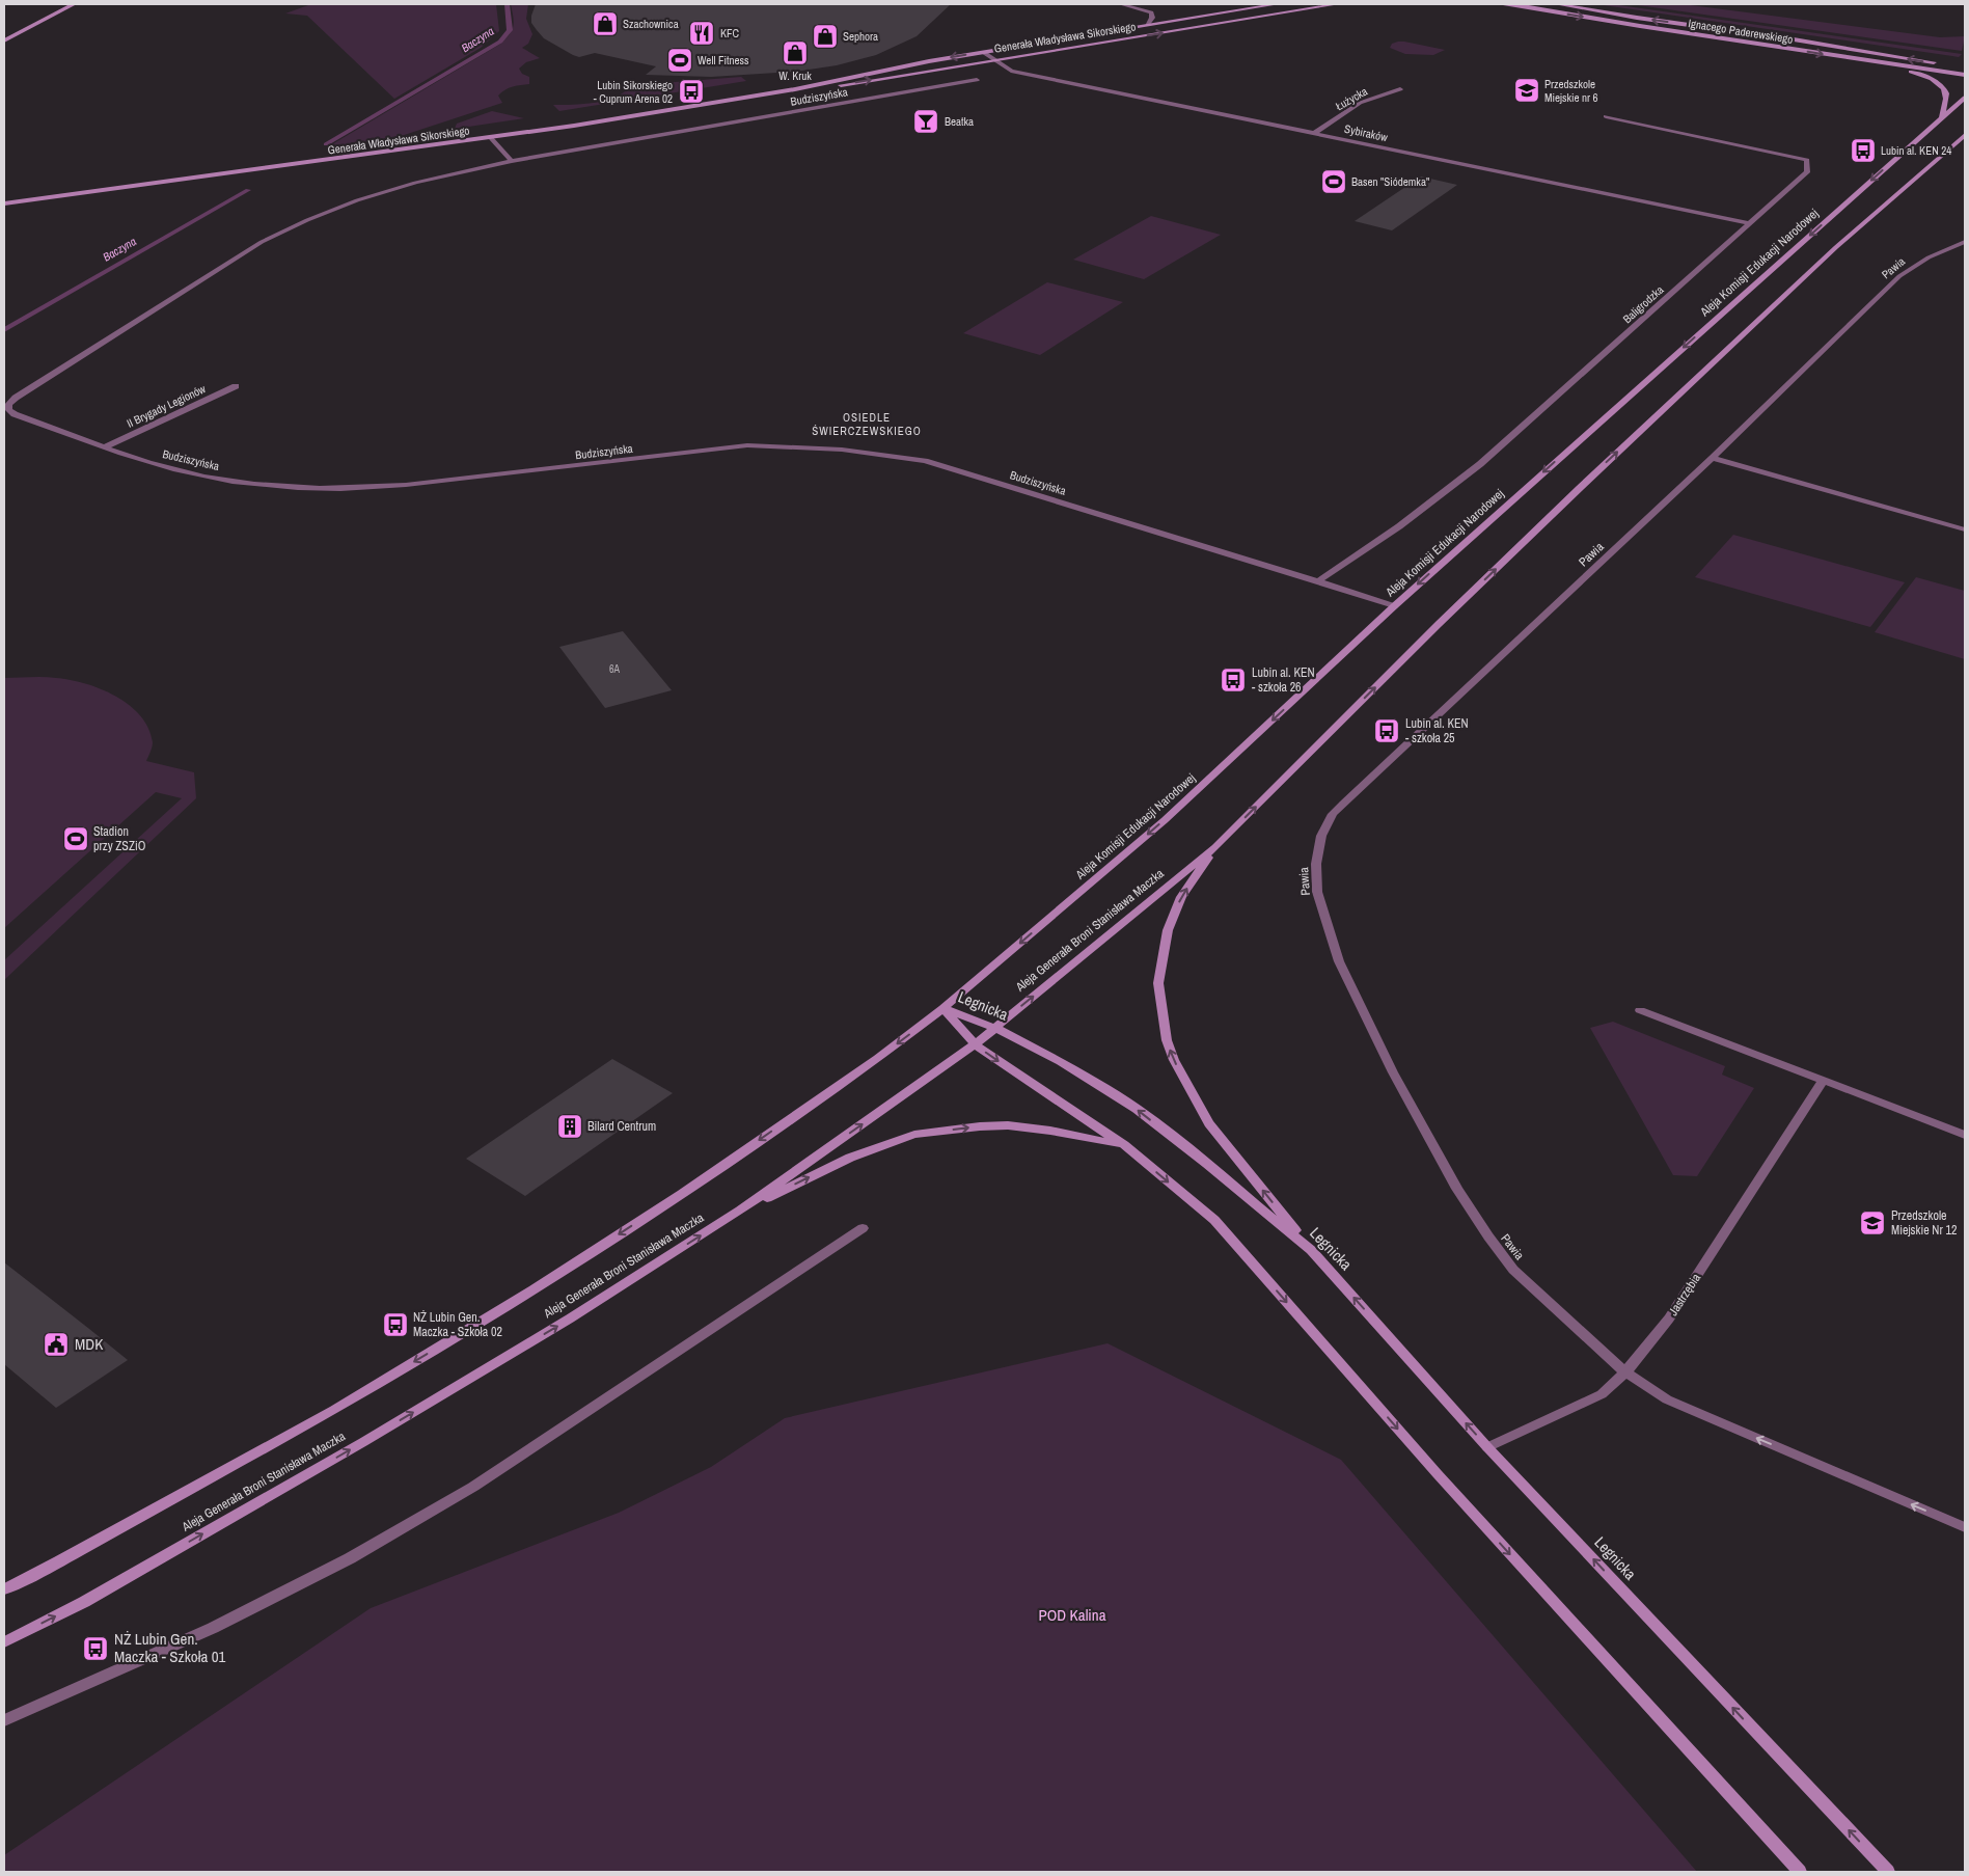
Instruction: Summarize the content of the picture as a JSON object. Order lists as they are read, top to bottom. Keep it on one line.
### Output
{"streets":{"main road":["Ignacego Paderewskiego","Generała Władysława Sikorskiego","Aleja Komisji Edukacji Narodowej","Aleja Generała Broni Stanisława Maczka","Legnicka"],"street":["Budziszyńska","Łużycka","Sybiraków","Pawia","Baligrodzka","II Brygady Legionów","Jastrzębia"]},"crossings":[["Generała Władysława Sikorskiego","Sybiraków"],["Budziszyńska","Aleja Komisji Edukacji Narodowej"],["Budziszyńska","Baligrodzka"],["Budziszyńska","II Brygady Legionów"],["Łużycka","Sybiraków"],["Sybiraków","Baligrodzka"],["Aleja Komisji Edukacji Narodowej","Legnicka"],["Pawia","Jastrzębia"],["Aleja Generała Broni Stanisława Maczka","Legnicka"],["Legnicka","Jastrzębia"]],"districts":["OSIEDLE ŚWIERCZEWSKIEGO"],"water":["Baczyna"],"parks":["POD Kalina"],"places":{"shop":["Szachownica","Sephora","W. Kruk"],"restaurant":["KFC"],"sports":["Well Fitness","Basen \"Siódemka\"","Stadion przy ZSZiO"],"school or university":["Przedszkole Miejskie nr 6","Przedszkole Miejskie Nr 12"],"bus stop":["Lubin Sikorskiego - Cuprum Arena 02","Lubin al. KEN 24","Lubin al. KEN - szkoła 26","Lubin al. KEN - szkoła 25","NŻ Lubin Gen. Maczka - Szkoła 02","NŻ Lubin Gen. Maczka - Szkoła 01"],"bar":["Beatka"],"building":["Bilard Centrum"],"public building":["MDK"]},"house_numbers":["6A"]}
